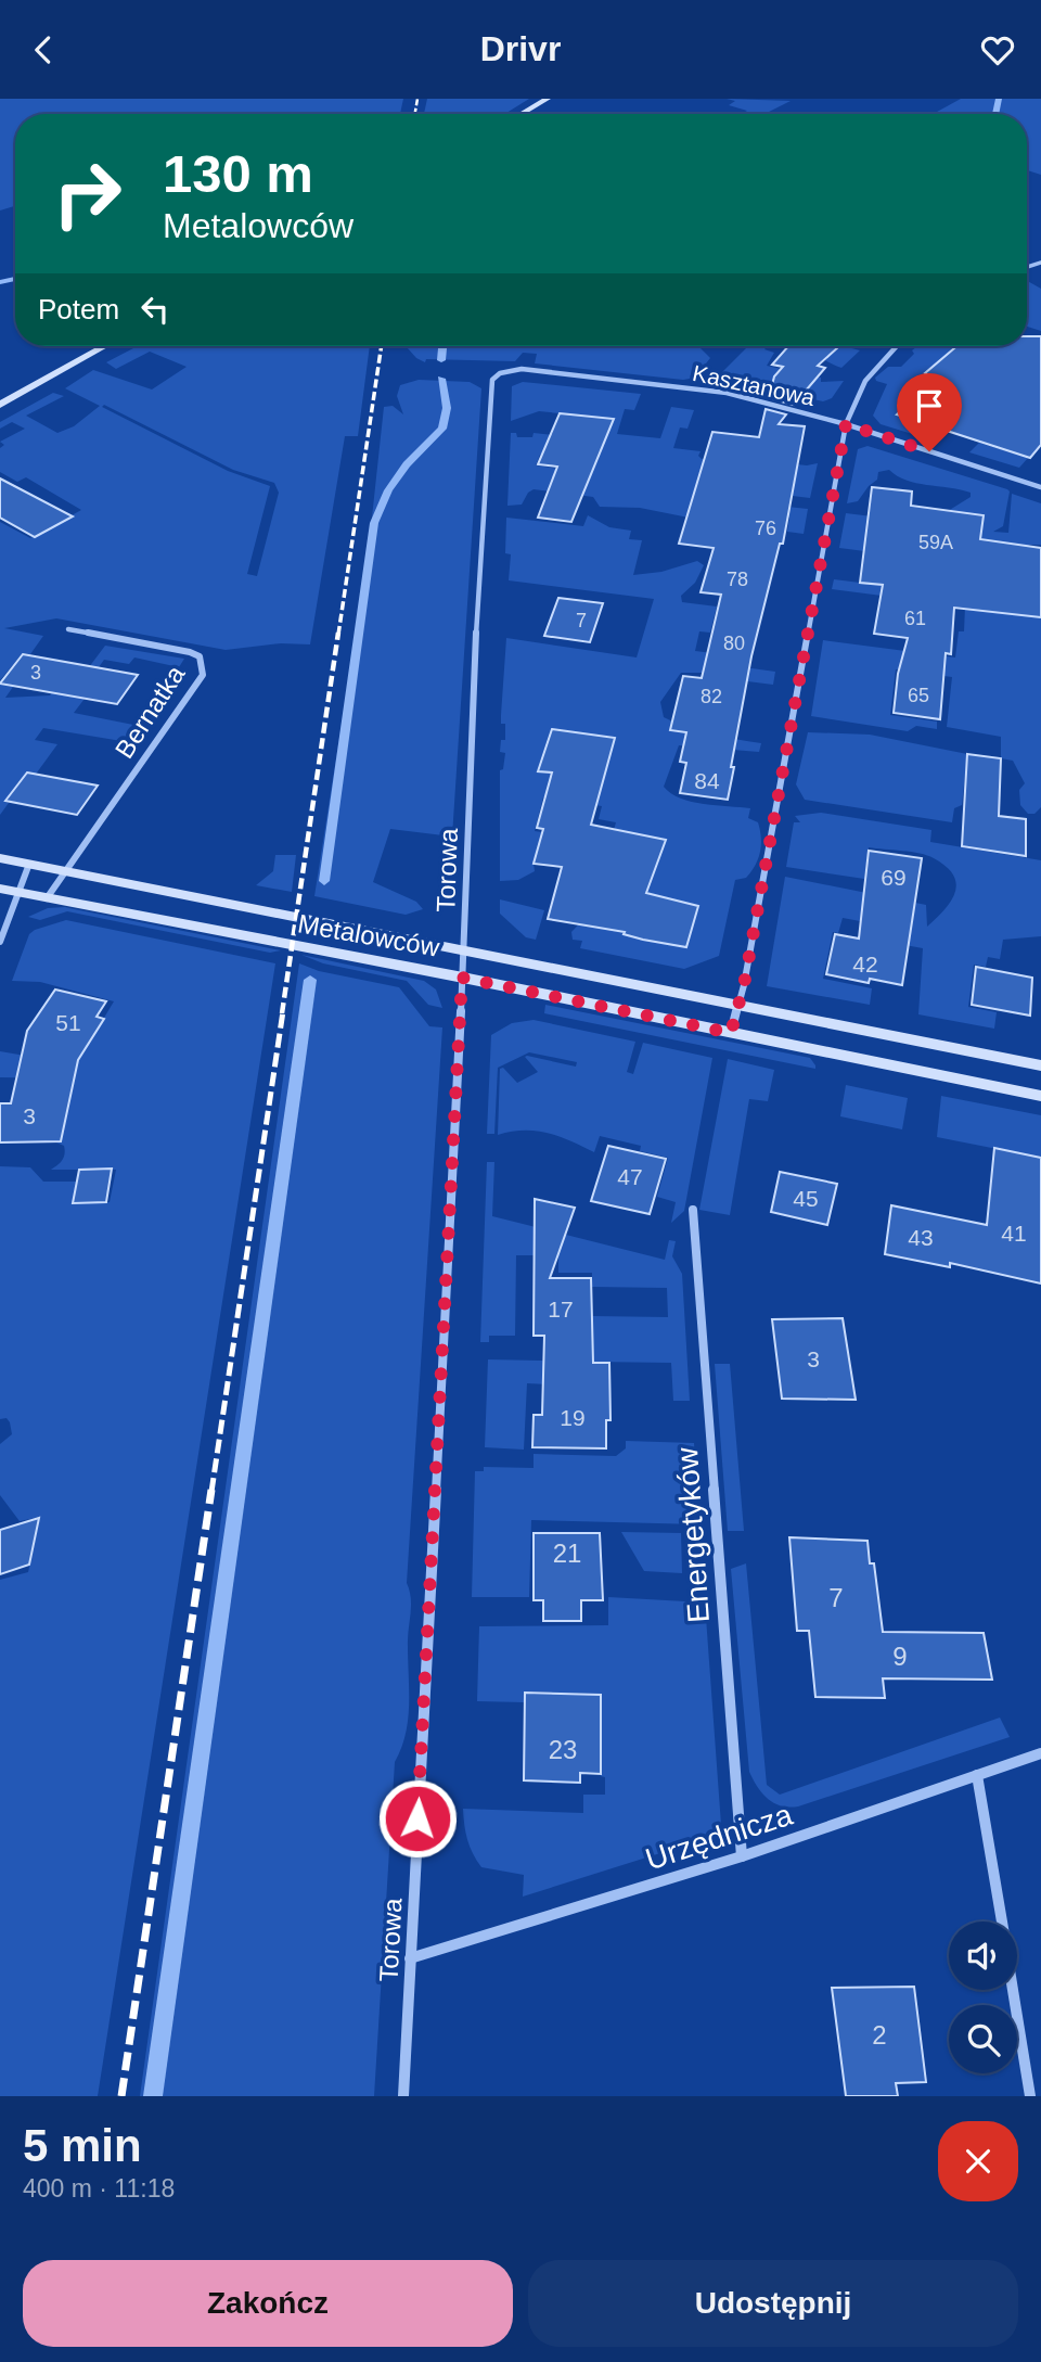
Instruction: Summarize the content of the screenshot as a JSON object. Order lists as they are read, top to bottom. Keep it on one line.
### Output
{"streets":{"street":["Kasztanowa","Bernatka","Torowa","Metalowców","Energetyków","Urzędnicza"]},"crossings":[["Kasztanowa","Torowa"],["Bernatka","Metalowców"],["Torowa","Metalowców"],["Torowa","Urzędnicza"],["Energetyków","Urzędnicza"]],"house_numbers":["76","59A","78","61","7","80","3","65","82","84","69","42","51","3","47","45","41","43","17","3","19","21","7","9","23","2"],"page":{"header":"Drivr","turn":["130 m","Metalowców"],"then":"Potem","heading":["5 min","400 m · 11:18"],"buttons":["Zakończ","Udostępnij"]}}
